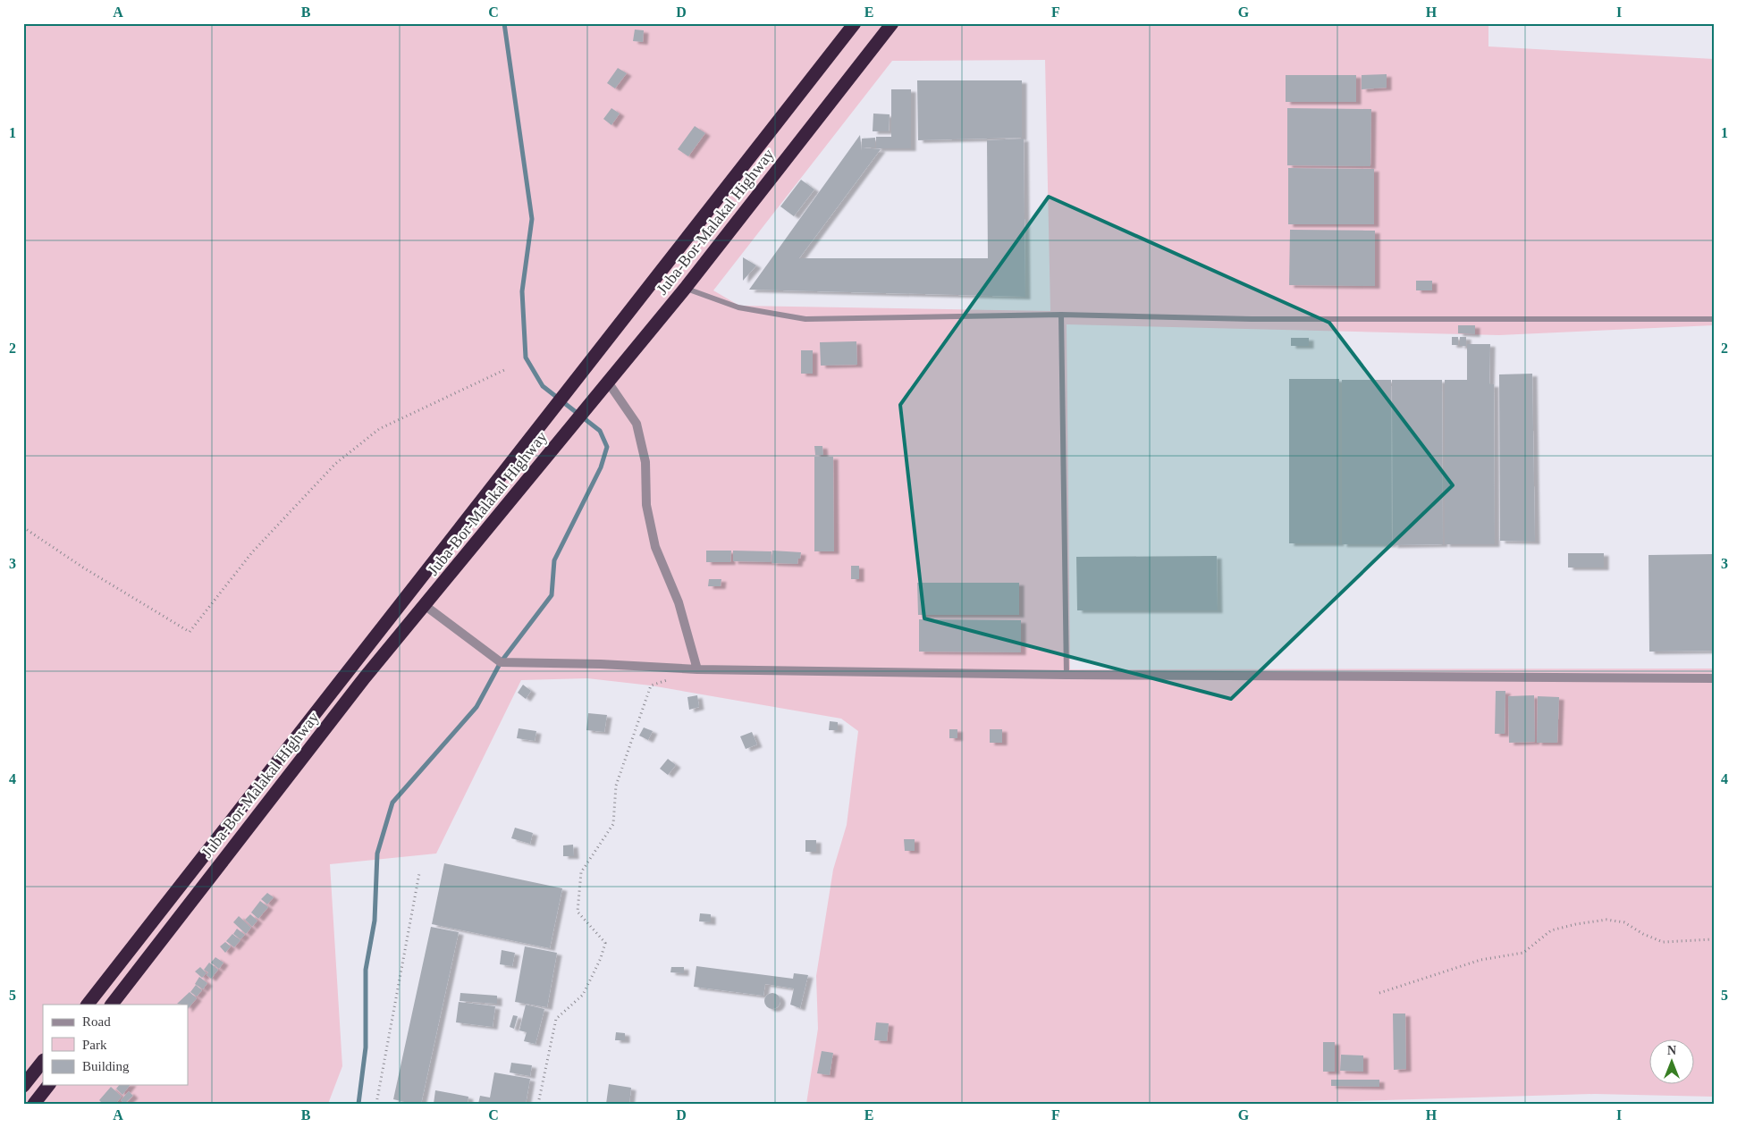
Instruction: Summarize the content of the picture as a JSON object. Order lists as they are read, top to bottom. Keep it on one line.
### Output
{"streets":{"highway":["Juba-Bor-Malakal Highway"]},"legend":["Road","Park","Building"],"north":"top","grid":{"columns":["A","B","C","D","E","F","G","H","I"],"rows":["1","2","3","4","5"]}}
